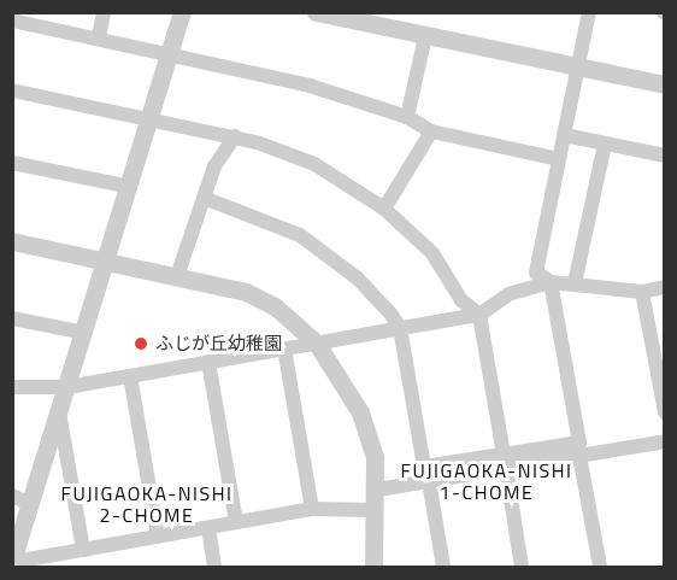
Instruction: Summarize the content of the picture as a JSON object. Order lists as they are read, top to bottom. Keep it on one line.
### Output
{"districts":["FUJIGAOKA-NISHI 1-CHOME","FUJIGAOKA-NISHI 2-CHOME"],"places":["ふじが丘幼稚園"]}
